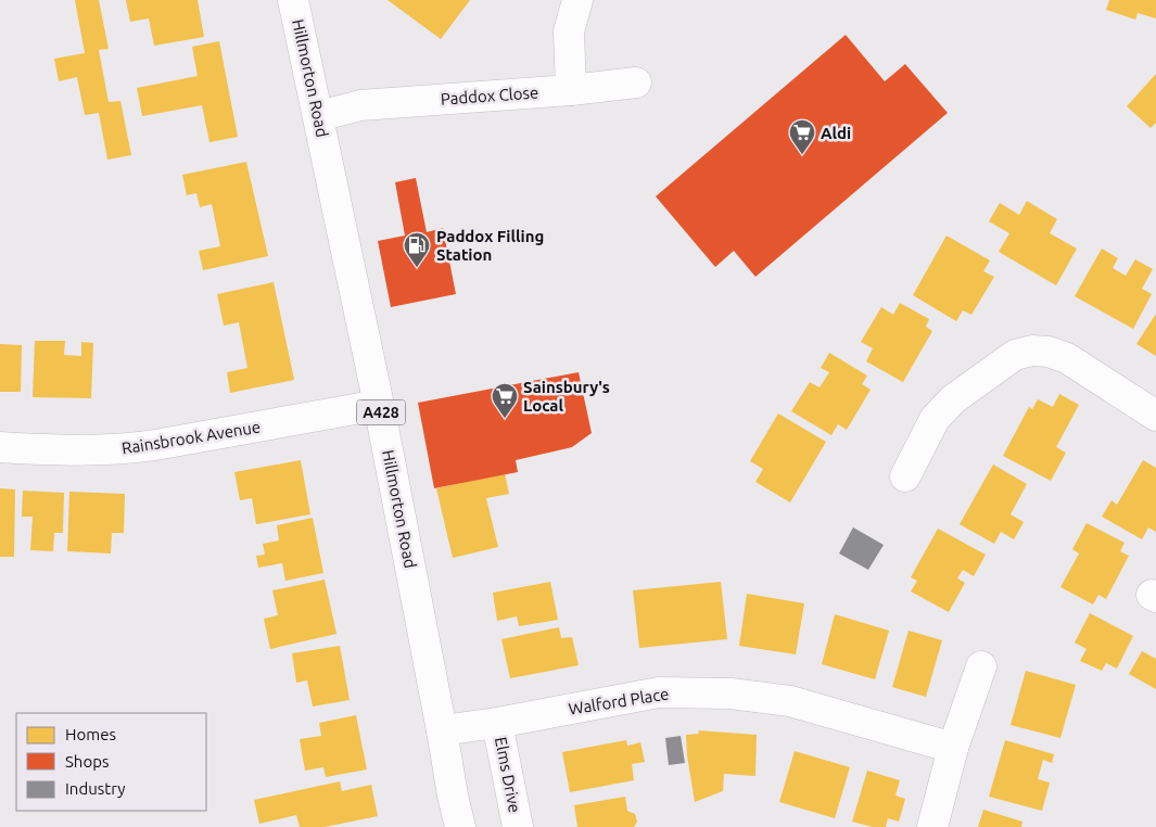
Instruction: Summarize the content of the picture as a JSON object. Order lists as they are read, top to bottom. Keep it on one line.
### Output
{"streets":{"main road":["Hillmorton Road","Paddox Close","A428","Rainsbrook Avenue","Walford Place","Elms Drive"]},"crossings":[["Hillmorton Road","Paddox Close"],["Hillmorton Road","Rainsbrook Avenue"],["Hillmorton Road","Walford Place"],["Walford Place","Elms Drive"]],"places":{"supermarket":["Aldi","Sainsbury's Local"],"fuel station":["Paddox Filling Station"]},"legend":["Homes","Shops","Industry"]}
